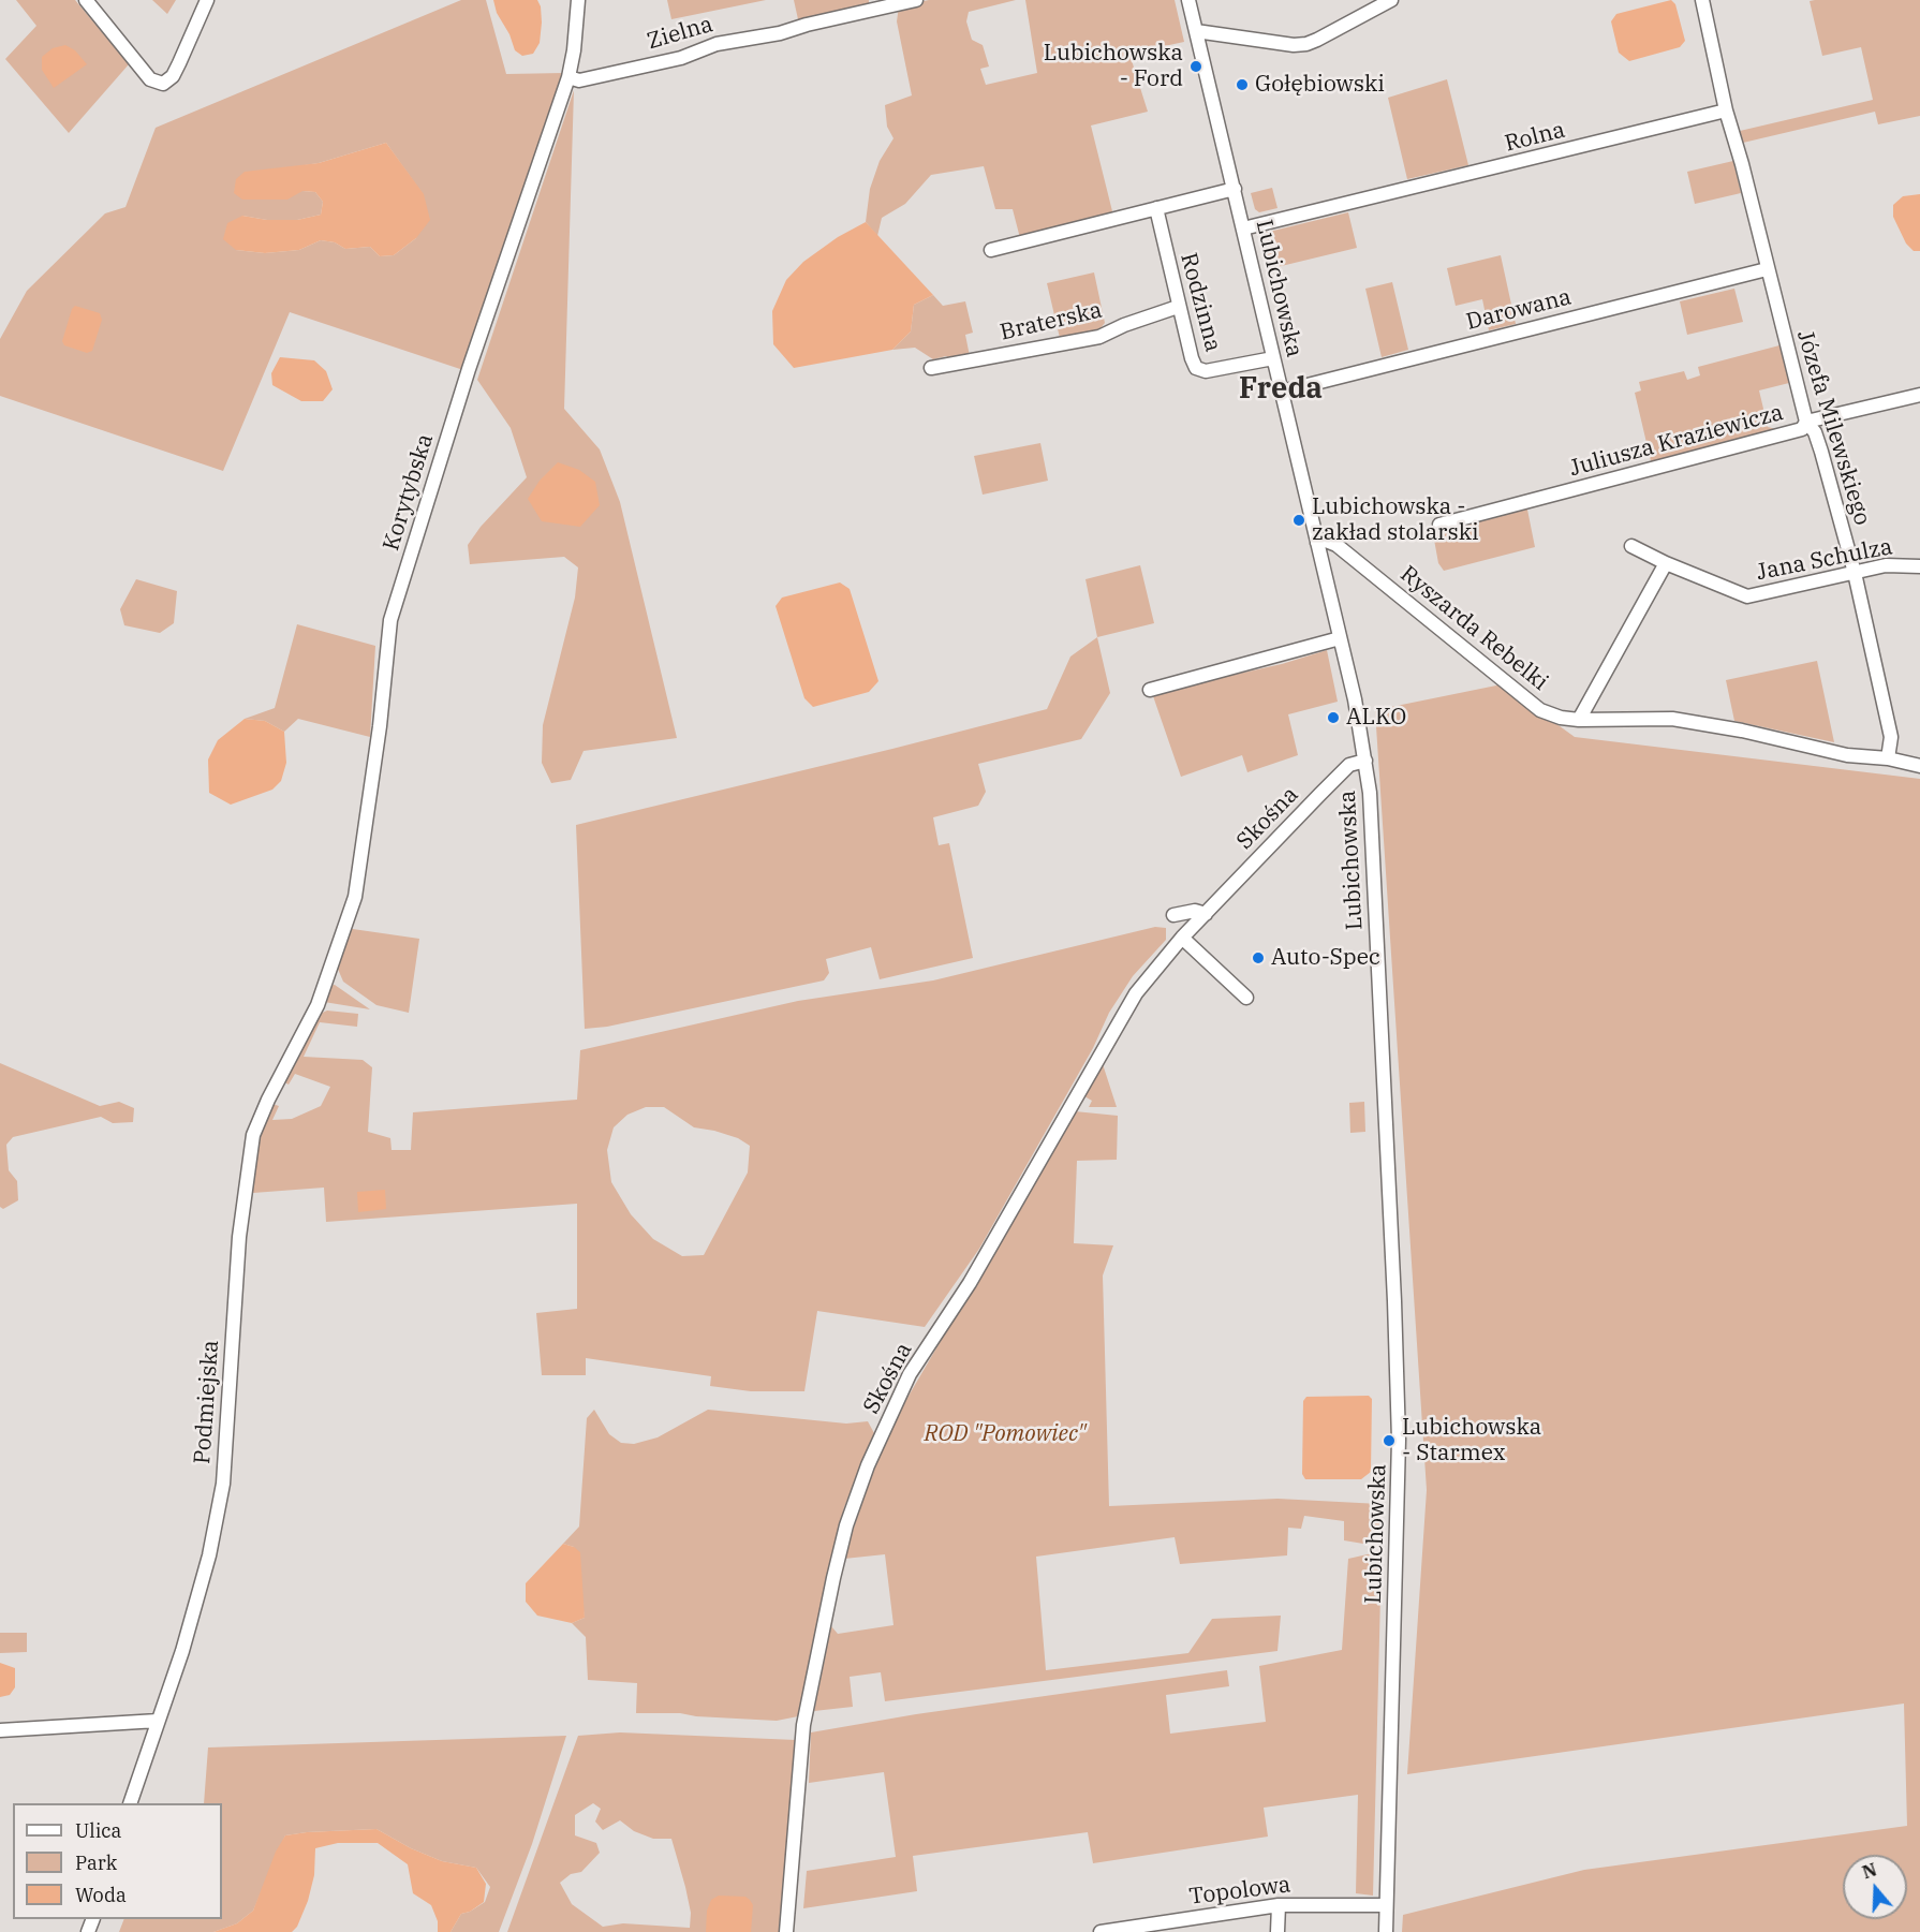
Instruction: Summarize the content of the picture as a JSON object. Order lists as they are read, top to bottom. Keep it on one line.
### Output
{"streets":{"street":["Zielna","Rolna","Lubichowska","Rodzinna","Darowana","Braterska","Józefa Milewskiego","Juliusza Kraziewicza","Korytybska","Jana Schulza","Ryszarda Rebelki","Skośna","Podmiejska","Topolowa"]},"crossings":[["Zielna","Korytybska"],["Rolna","Lubichowska"],["Rolna","Józefa Milewskiego"],["Lubichowska","Rodzinna"],["Lubichowska","Darowana"],["Lubichowska","Ryszarda Rebelki"],["Lubichowska","Skośna"],["Lubichowska","Topolowa"],["Rodzinna","Braterska"],["Darowana","Józefa Milewskiego"],["Józefa Milewskiego","Juliusza Kraziewicza"],["Józefa Milewskiego","Jana Schulza"],["Józefa Milewskiego","Ryszarda Rebelki"],["Korytybska","Podmiejska"]],"districts":["Freda"],"parks":["ROD \"Pomowiec\""],"places":["Lubichowska - Ford","Gołębiowski","Lubichowska - zakład stolarski","ALKO","Auto-Spec","Lubichowska - Starmex"],"legend":["Ulica","Park","Woda"],"north":"top"}
